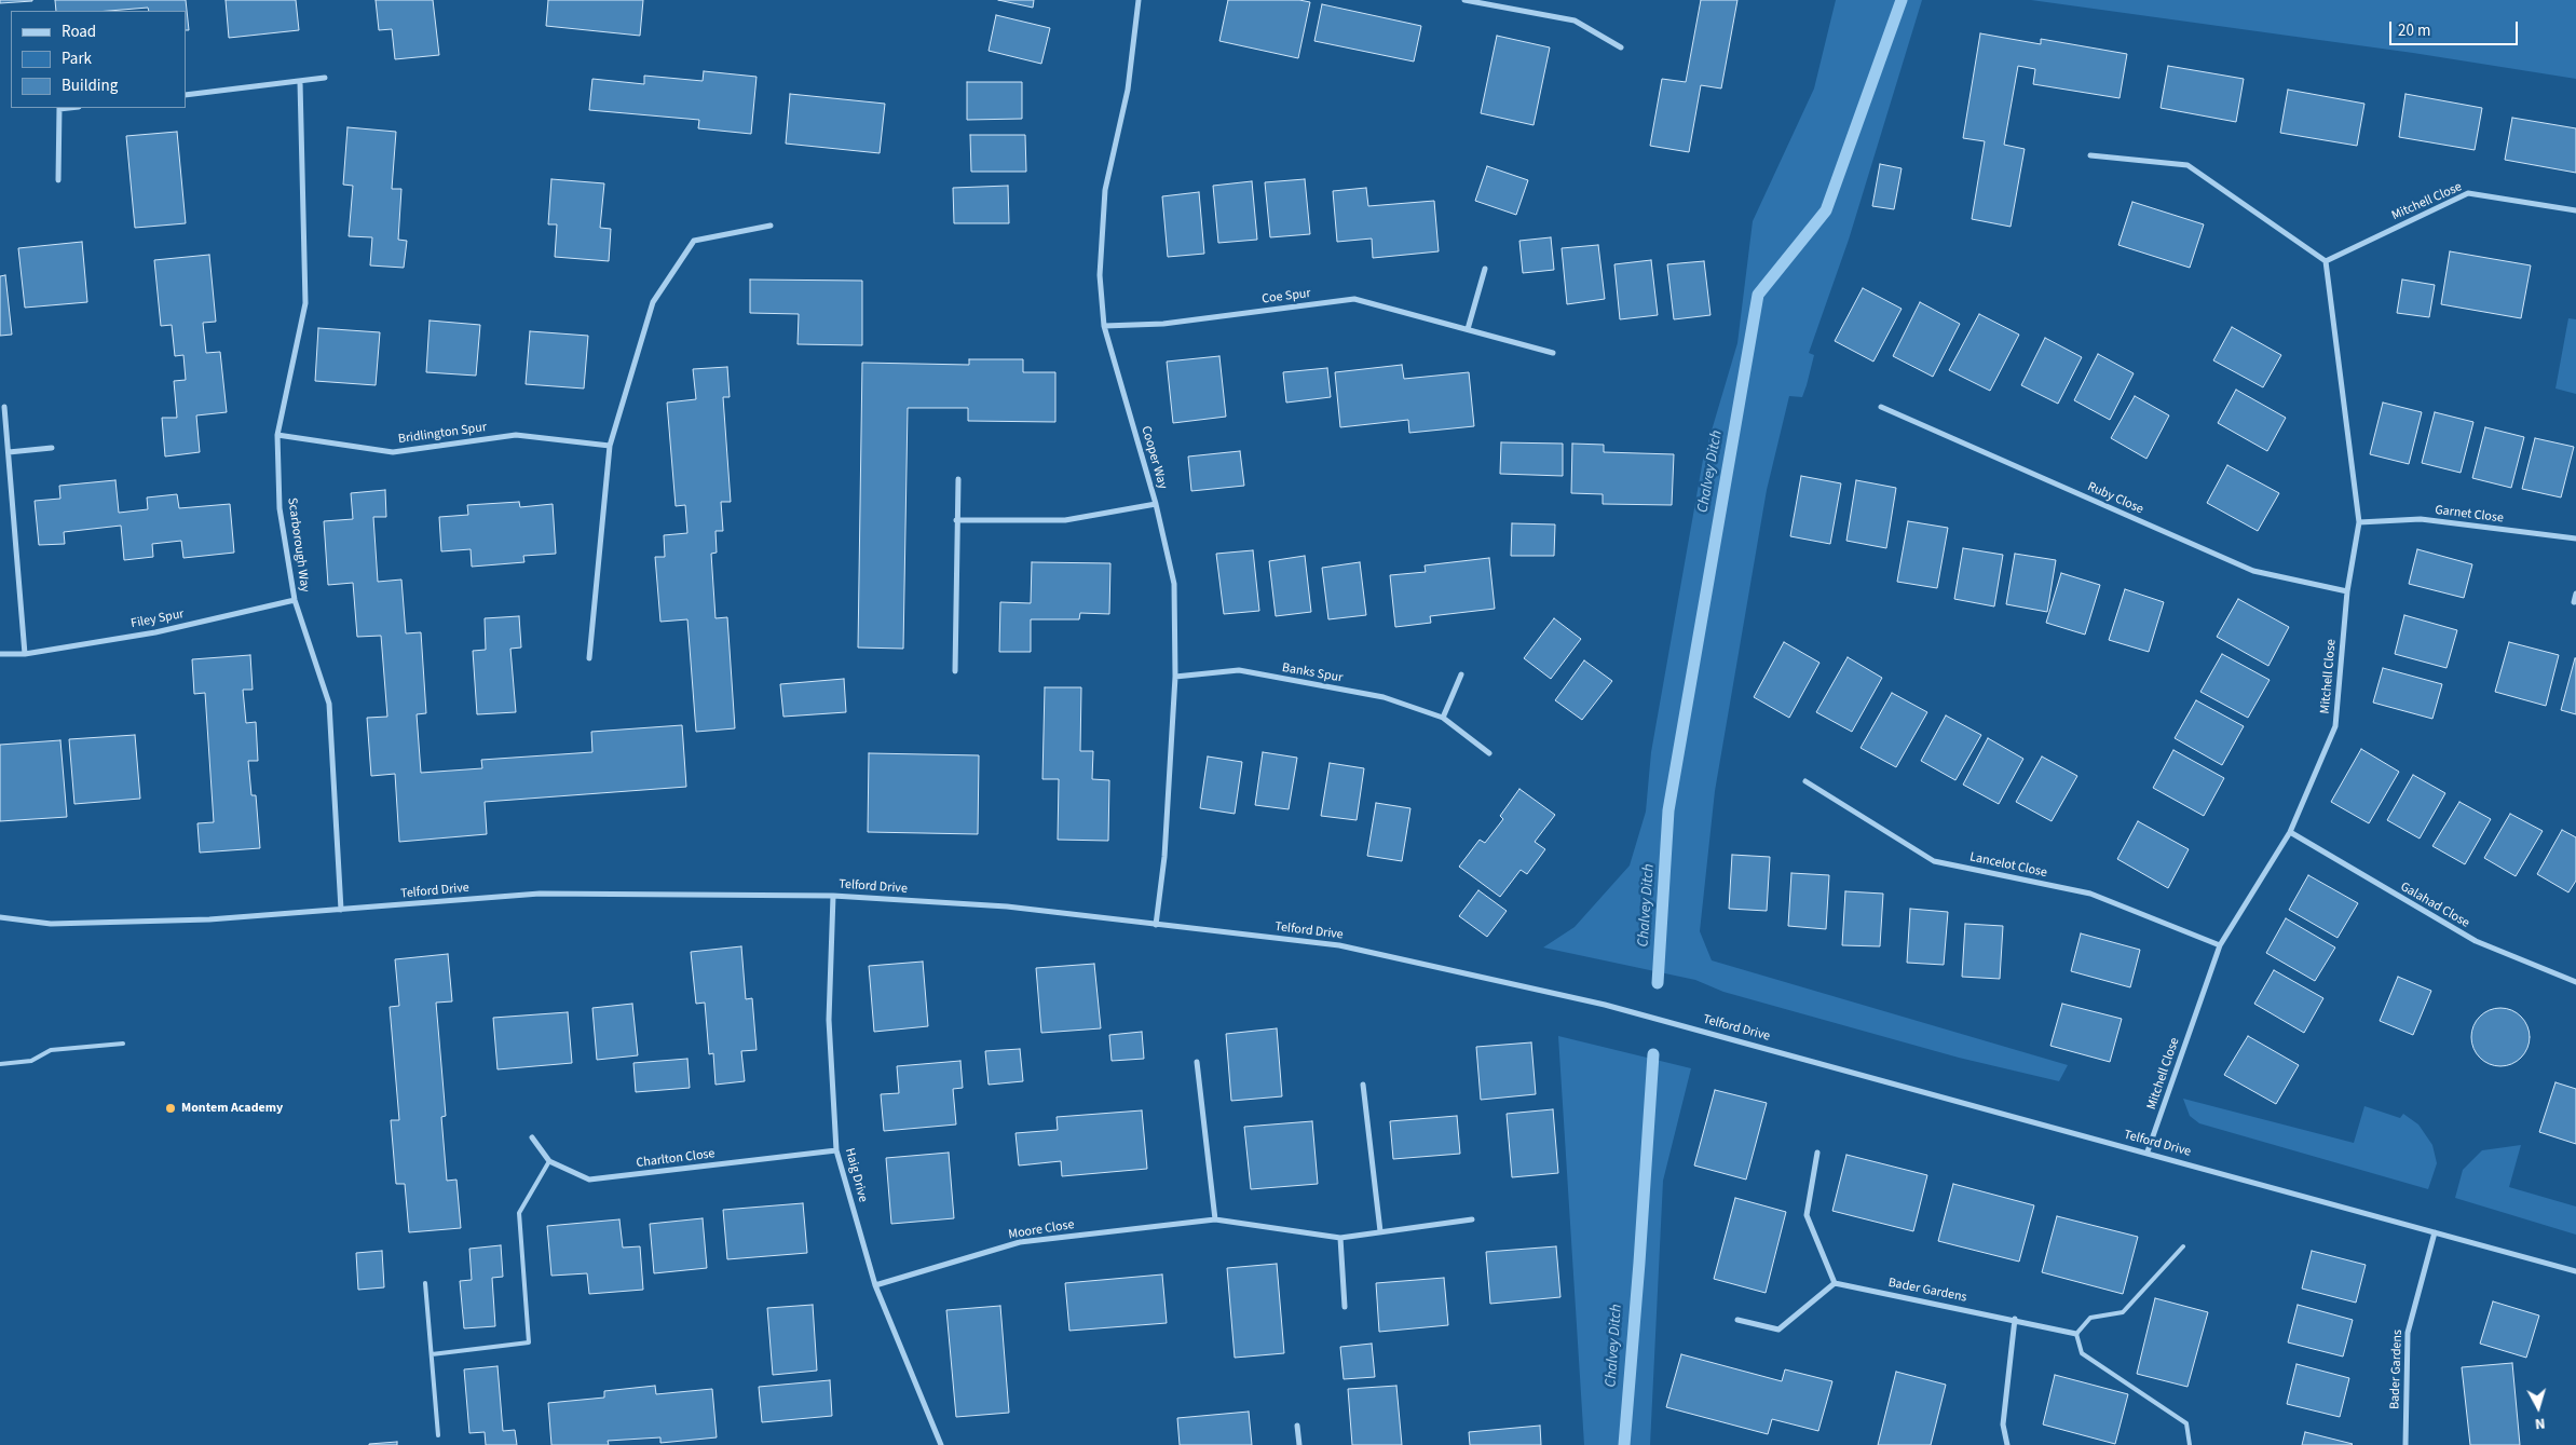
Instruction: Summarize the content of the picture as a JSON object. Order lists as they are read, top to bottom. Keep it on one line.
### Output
{"streets":{"street":["Mitchell Close","Coe Spur","Bridlington Spur","Cooper Way","Ruby Close","Garnet Close","Scarborough Way","Filey Spur","Banks Spur","Lancelot Close","Telford Drive","Galahad Close","Charlton Close","Haig Drive","Moore Close","Bader Gardens"]},"crossings":[["Mitchell Close","Ruby Close"],["Mitchell Close","Garnet Close"],["Mitchell Close","Lancelot Close"],["Mitchell Close","Telford Drive"],["Mitchell Close","Galahad Close"],["Coe Spur","Cooper Way"],["Bridlington Spur","Scarborough Way"],["Cooper Way","Banks Spur"],["Cooper Way","Telford Drive"],["Scarborough Way","Filey Spur"],["Scarborough Way","Telford Drive"],["Telford Drive","Haig Drive"],["Telford Drive","Bader Gardens"],["Charlton Close","Haig Drive"],["Haig Drive","Moore Close"]],"water":["Chalvey Ditch"],"places":["Montem Academy"],"legend":["Road","Park","Building"],"scale_bar":"20 m","north":"bottom"}
